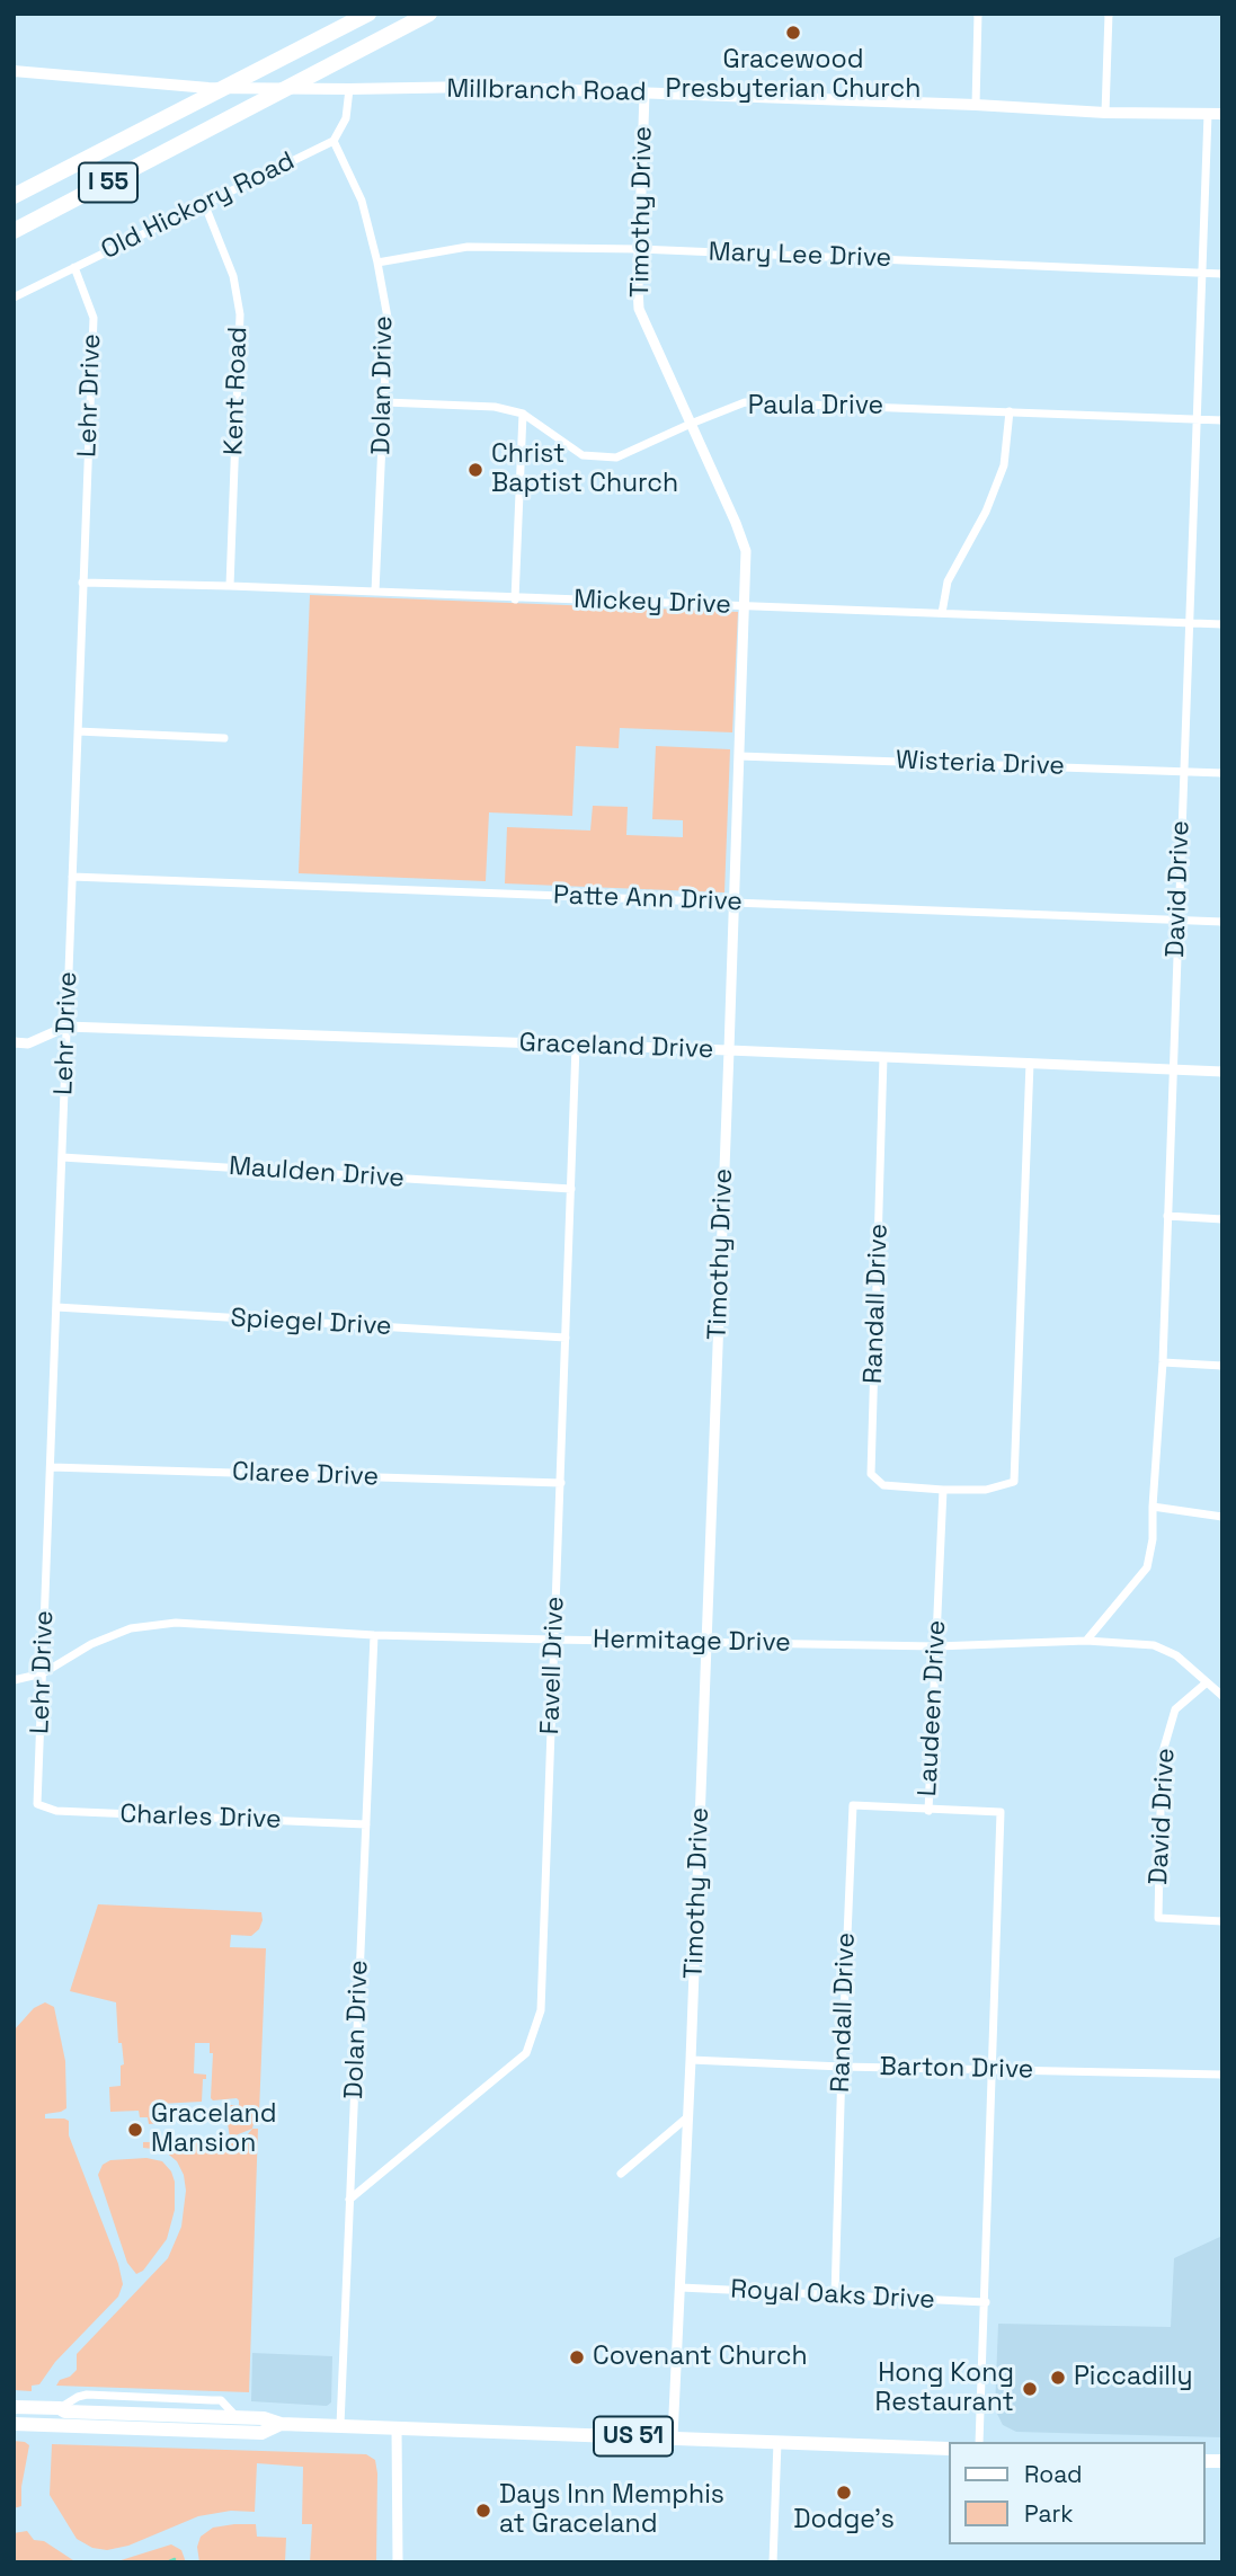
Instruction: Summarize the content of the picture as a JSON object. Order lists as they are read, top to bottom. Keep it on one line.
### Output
{"streets":{"highway":["I 55"],"main road":["Millbranch Road","US 51"],"street":["Old Hickory Road","Timothy Drive","Mary Lee Drive","Dolan Drive","Kent Road","Lehr Drive","Paula Drive","Mickey Drive","Wisteria Drive","David Drive","Patte Ann Drive","Graceland Drive","Maulden Drive","Randall Drive","Spiegel Drive","Claree Drive","Hermitage Drive","Favell Drive","Laudeen Drive","Charles Drive","Barton Drive","Royal Oaks Drive"]},"crossings":[["Millbranch Road","Timothy Drive"],["Millbranch Road","David Drive"],["Old Hickory Road","Dolan Drive"],["Old Hickory Road","Kent Road"],["Old Hickory Road","Lehr Drive"],["Timothy Drive","Mary Lee Drive"],["Timothy Drive","Paula Drive"],["Timothy Drive","Mickey Drive"],["Timothy Drive","Wisteria Drive"],["Timothy Drive","Patte Ann Drive"],["Timothy Drive","Graceland Drive"],["Timothy Drive","Hermitage Drive"],["Timothy Drive","Barton Drive"],["Timothy Drive","Royal Oaks Drive"],["Timothy Drive","US 51"],["Mary Lee Drive","Dolan Drive"],["Mary Lee Drive","David Drive"],["Dolan Drive","Paula Drive"],["Dolan Drive","Mickey Drive"],["Dolan Drive","Hermitage Drive"],["Dolan Drive","Favell Drive"],["Dolan Drive","Charles Drive"],["Dolan Drive","US 51"],["Kent Road","Mickey Drive"],["Lehr Drive","Mickey Drive"],["Lehr Drive","Patte Ann Drive"],["Lehr Drive","Graceland Drive"],["Lehr Drive","Maulden Drive"],["Lehr Drive","Spiegel Drive"],["Lehr Drive","Claree Drive"],["Lehr Drive","Hermitage Drive"],["Lehr Drive","Charles Drive"],["Paula Drive","David Drive"],["Mickey Drive","David Drive"],["Wisteria Drive","David Drive"],["David Drive","Patte Ann Drive"],["David Drive","Graceland Drive"],["David Drive","Hermitage Drive"],["Graceland Drive","Randall Drive"],["Graceland Drive","Favell Drive"],["Maulden Drive","Favell Drive"],["Randall Drive","Laudeen Drive"],["Randall Drive","Barton Drive"],["Randall Drive","Royal Oaks Drive"],["Spiegel Drive","Favell Drive"],["Claree Drive","Favell Drive"],["Hermitage Drive","Favell Drive"],["Hermitage Drive","Laudeen Drive"],["Laudeen Drive","Barton Drive"],["Laudeen Drive","Royal Oaks Drive"]],"places":["Gracewood Presbyterian Church","Christ Baptist Church","Graceland Mansion","Covenant Church","Piccadilly","Hong Kong Restaurant","Dodge’s","Days Inn Memphis at Graceland"],"legend":["Road","Park"]}
